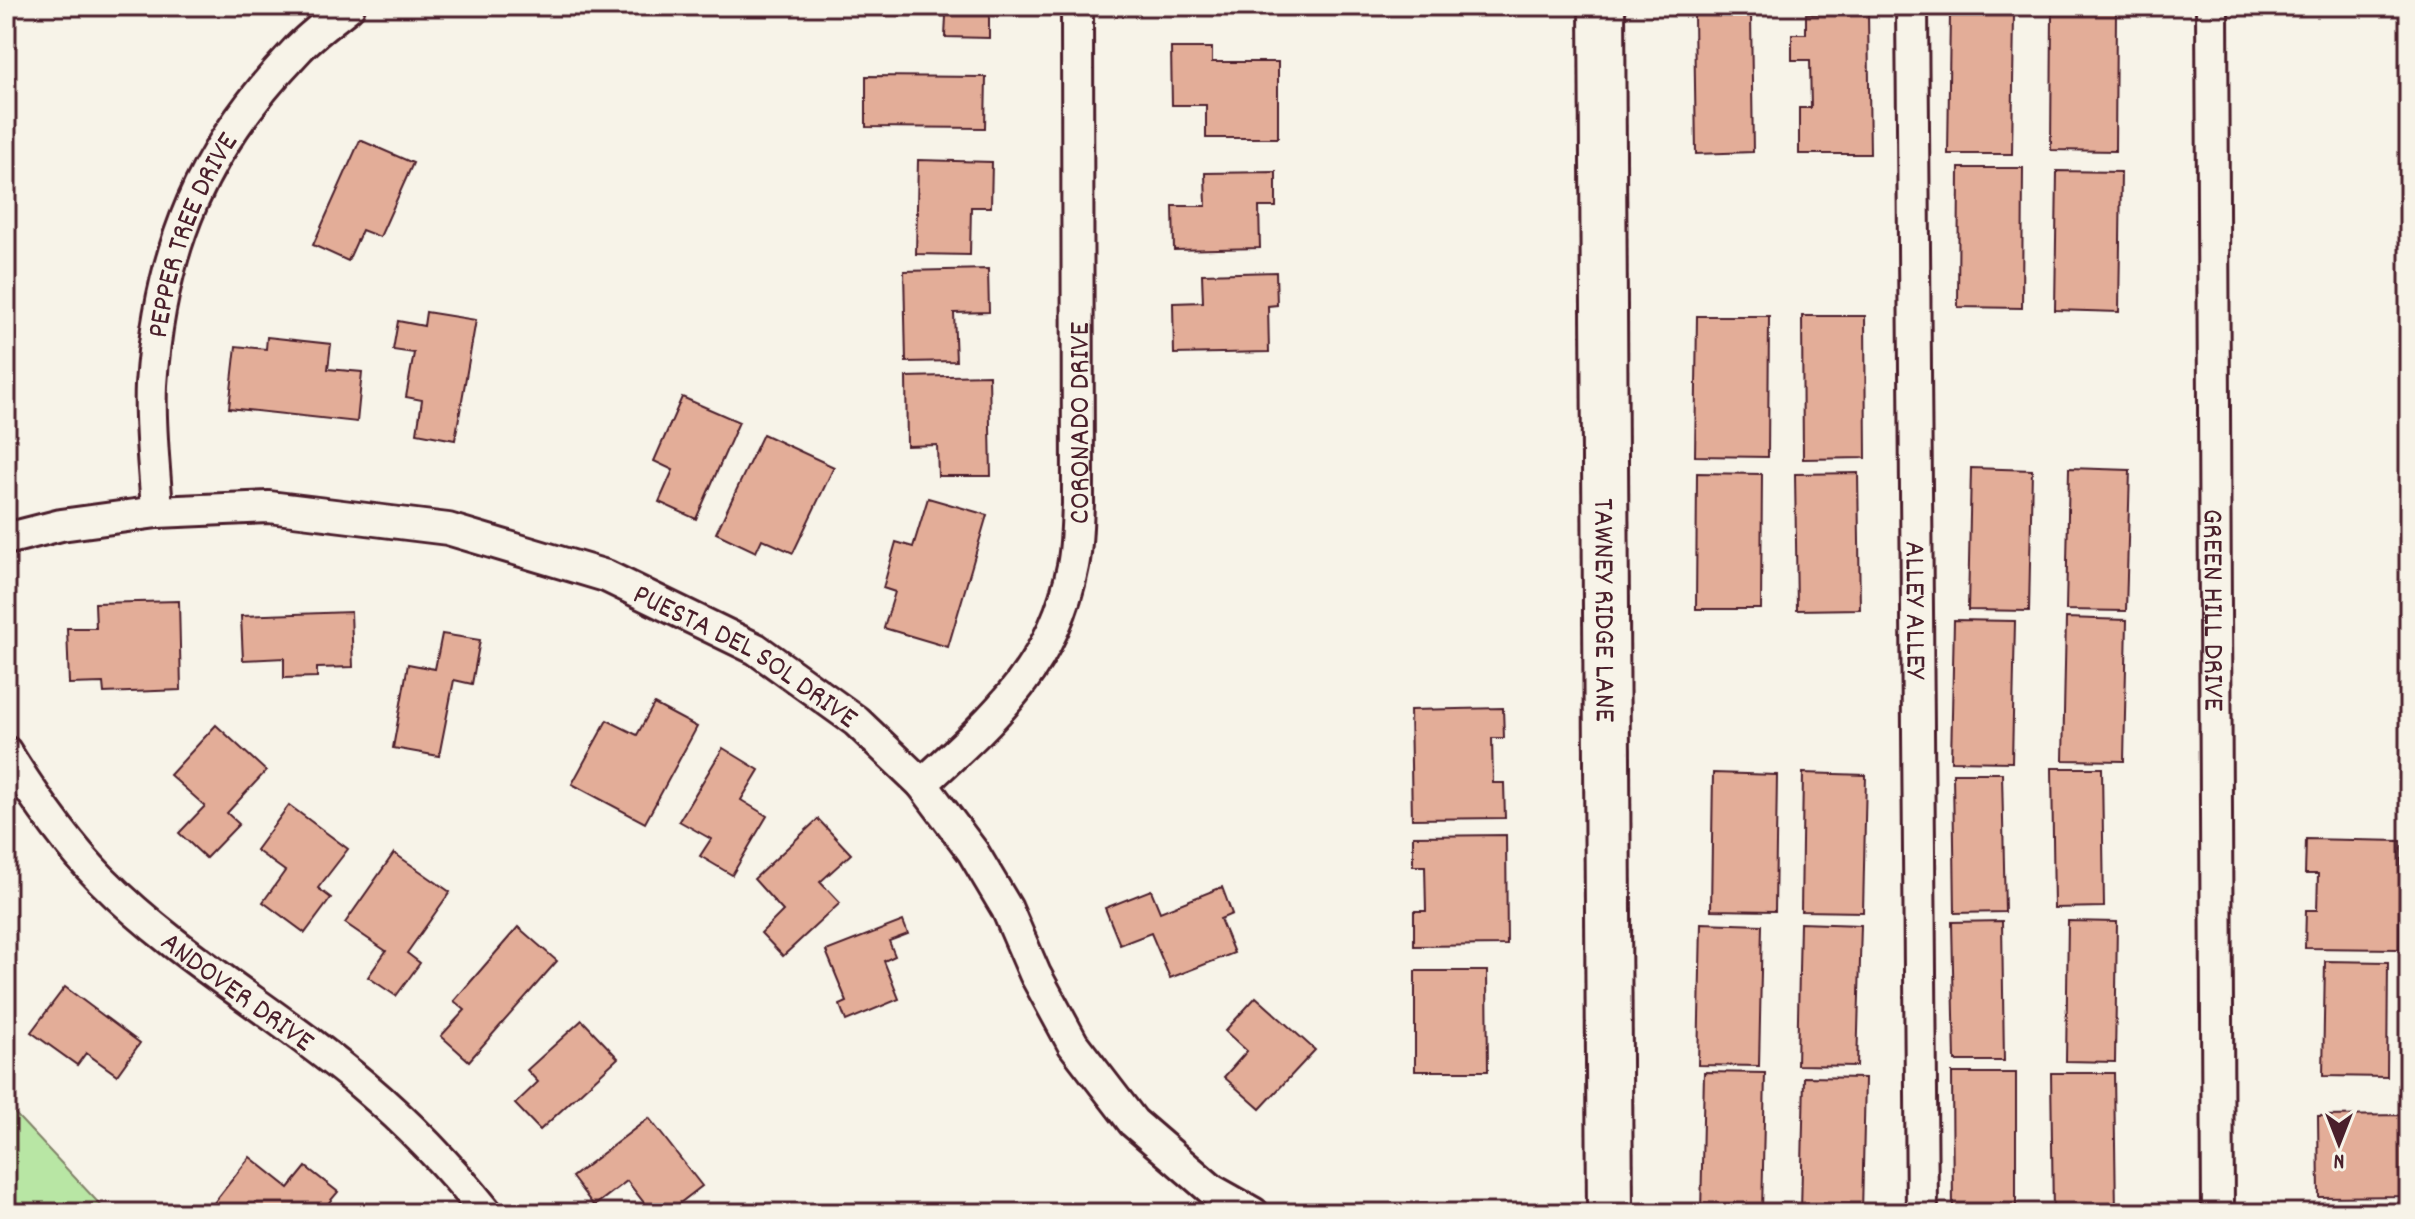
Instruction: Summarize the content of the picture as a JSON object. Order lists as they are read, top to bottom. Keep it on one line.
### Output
{"streets":{"street":["PEPPER TREE DRIVE","CORONADO DRIVE","ALLEY ALLEY","GREEN HILL DRIVE","TAWNEY RIDGE LANE","PUESTA DEL SOL DRIVE","ANDOVER DRIVE"]},"crossings":[["PEPPER TREE DRIVE","PUESTA DEL SOL DRIVE"],["CORONADO DRIVE","PUESTA DEL SOL DRIVE"]],"north":"bottom"}
